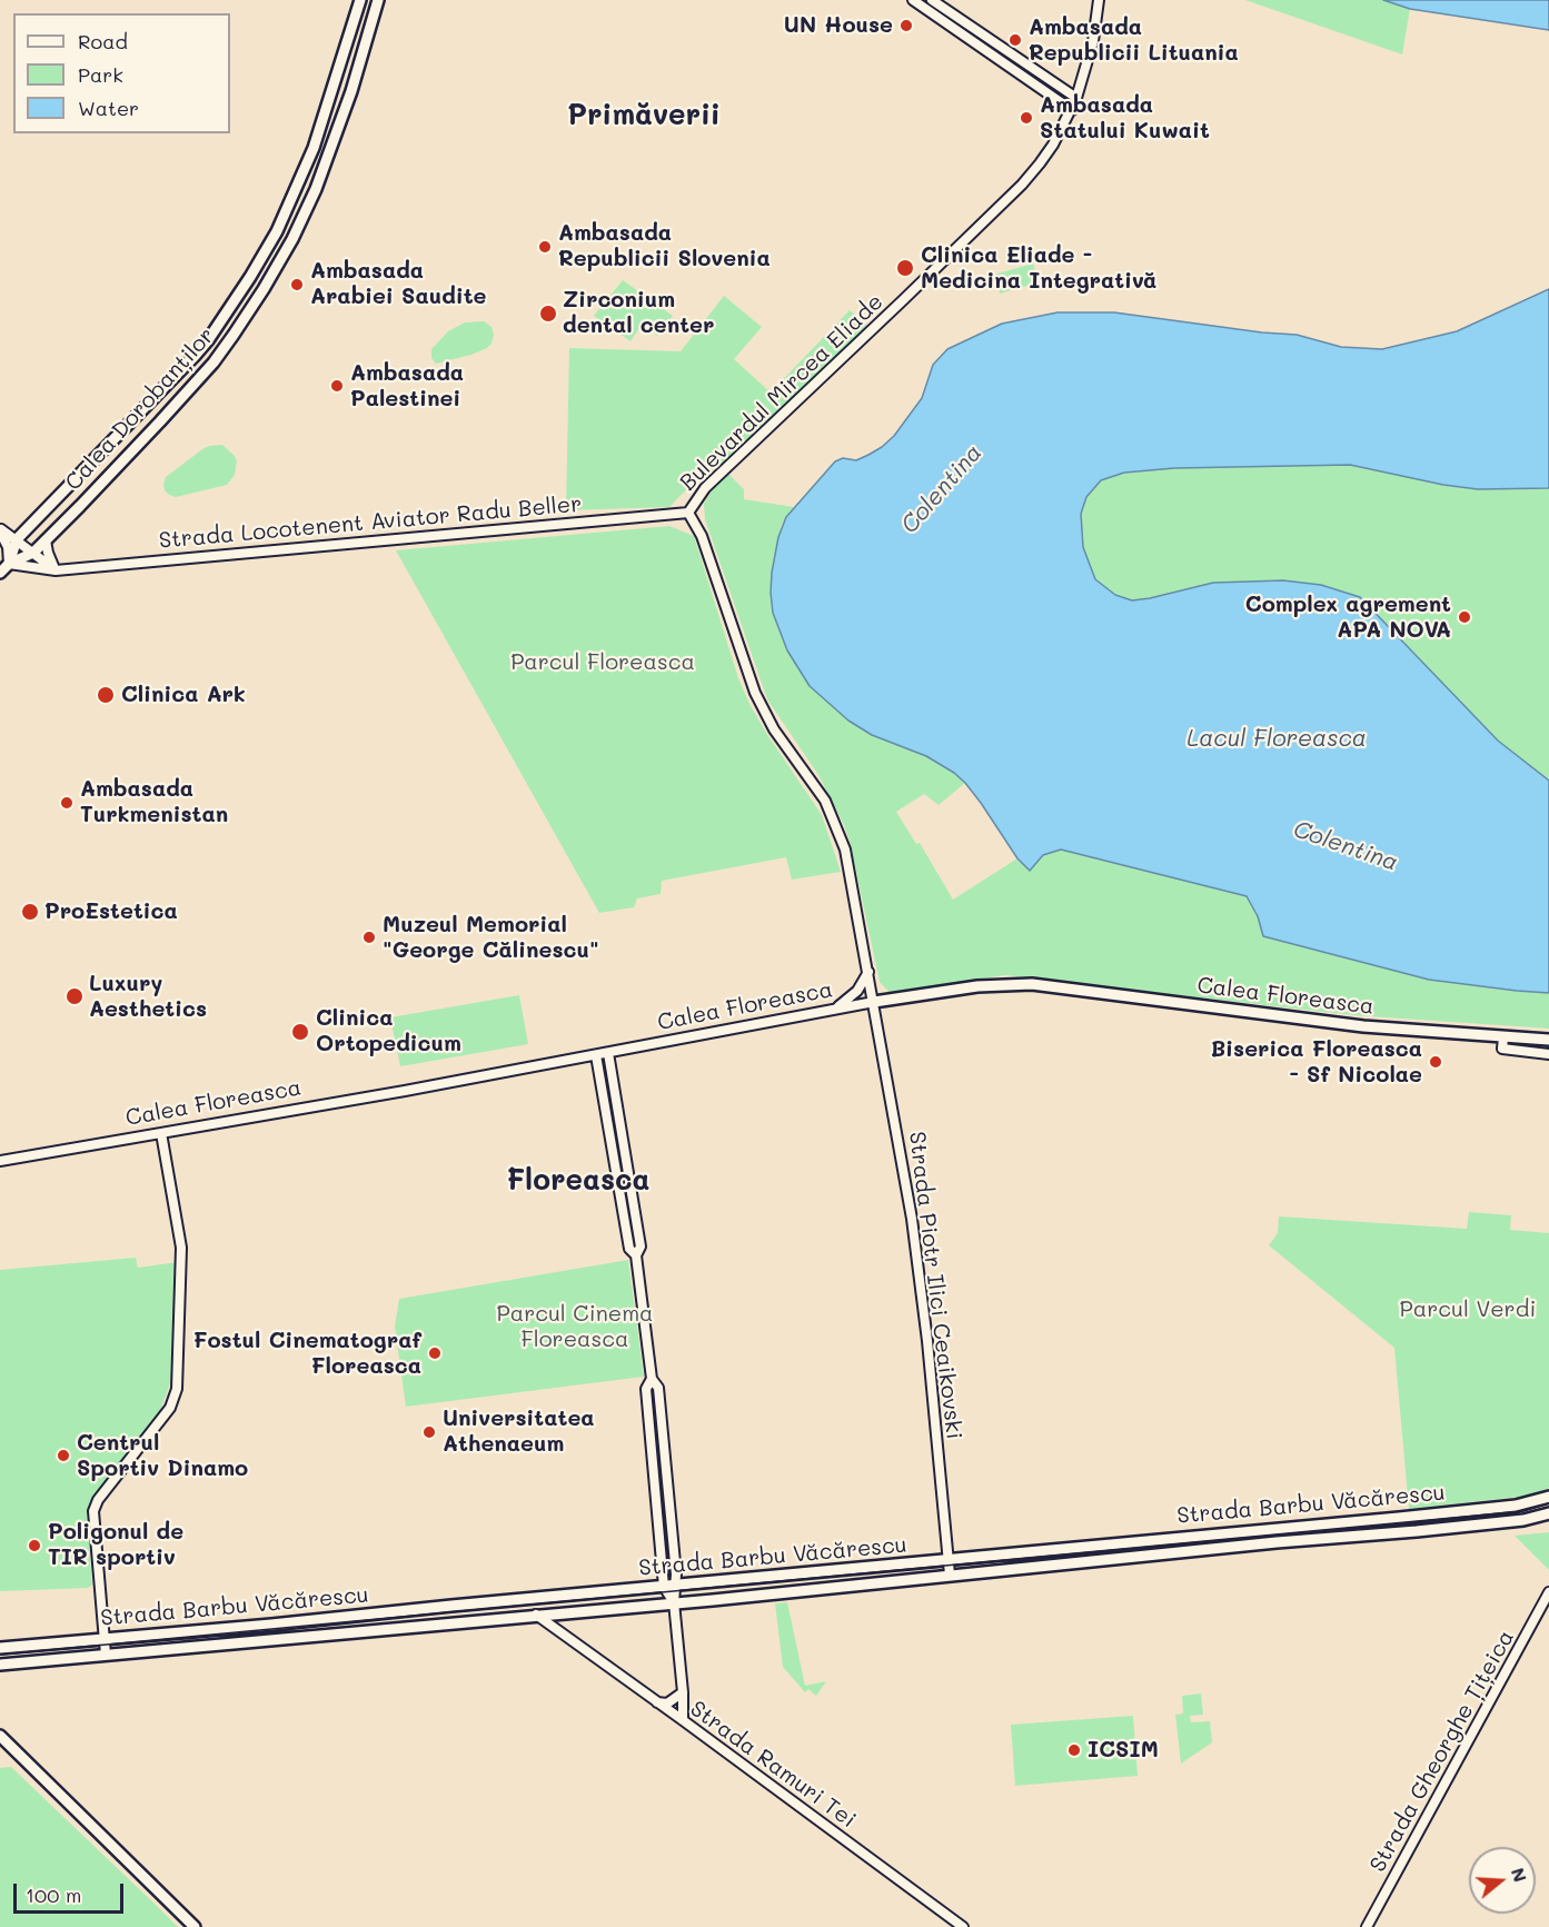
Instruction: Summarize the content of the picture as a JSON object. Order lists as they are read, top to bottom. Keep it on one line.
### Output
{"streets":{"main road":["Calea Dorobanților","Calea Floreasca","Strada Barbu Văcărescu"],"street":["Bulevardul Mircea Eliade","Strada Locotenent Aviator Radu Beller","Strada Piotr Ilici Ceaikovski","Strada Gheorghe Țițeica","Strada Ramuri Tei"]},"crossings":[["Bulevardul Mircea Eliade","Strada Locotenent Aviator Radu Beller"],["Bulevardul Mircea Eliade","Calea Floreasca"],["Bulevardul Mircea Eliade","Strada Piotr Ilici Ceaikovski"],["Calea Dorobanților","Strada Locotenent Aviator Radu Beller"],["Calea Floreasca","Strada Piotr Ilici Ceaikovski"],["Strada Piotr Ilici Ceaikovski","Strada Barbu Văcărescu"],["Strada Barbu Văcărescu","Strada Ramuri Tei"]],"districts":["Primăverii","Floreasca"],"water":["Colentina","Lacul Floreasca"],"parks":["Parcul Floreasca","Parcul Verdi","Parcul Cinema Floreasca"],"places":["UN House","Ambasada Republicii Lituania","Ambasada Statului Kuwait","Ambasada Republicii Slovenia","Clinica Eliade - Medicina Integrativă","Ambasada Arabiei Saudite","Zirconium dental center","Ambasada Palestinei","Complex agrement APA NOVA","Clinica Ark","Ambasada Turkmenistan","ProEstetica","Muzeul Memorial \"George Călinescu\"","Luxury Aesthetics","Clinica Ortopedicum","Biserica Floreasca - Sf Nicolae","Fostul Cinematograf Floreasca","Universitatea Athenaeum","Centrul Sportiv Dinamo","Poligonul de TIR sportiv","ICSIM"],"legend":["Road","Park","Water"],"scale_bar":"100 m","north":"right"}
